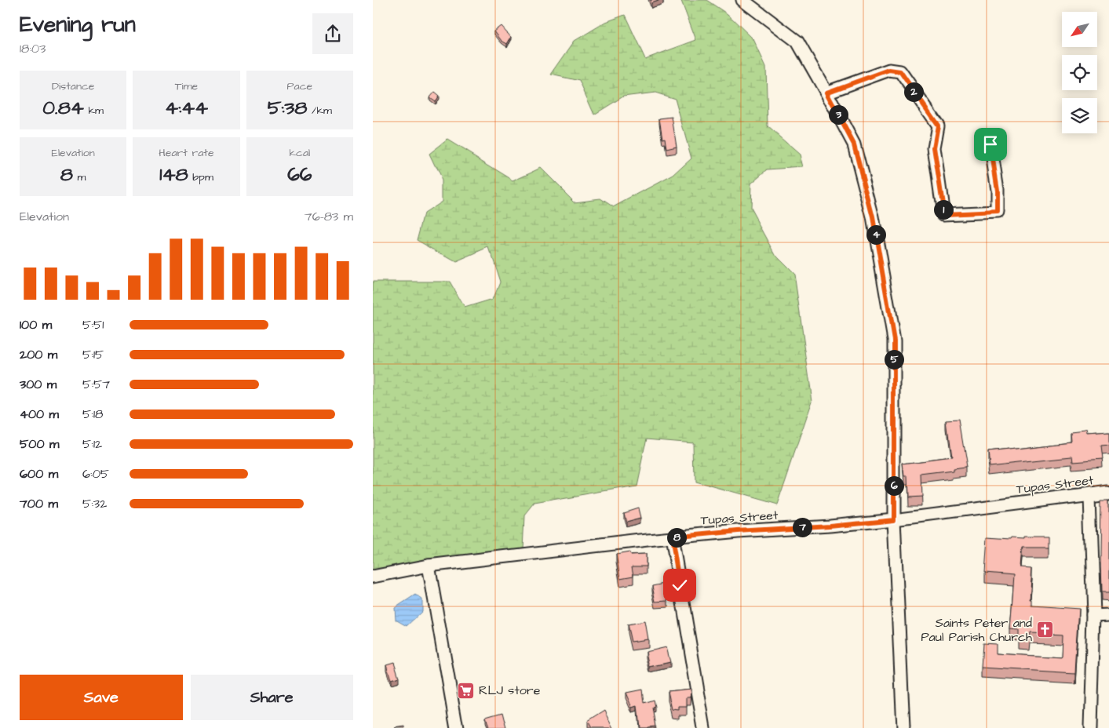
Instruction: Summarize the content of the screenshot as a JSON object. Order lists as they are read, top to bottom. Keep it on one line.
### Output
{"streets":{"street":["Tupas Street"]},"places":{"church":["Saints Peter and Paul Parish Church"],"supermarket":["RLJ store"]},"north":"bottom left","page":{"heading":["Evening run","18:03"],"stats":[["Distance","0.84 km"],["Time","4:44"],["Pace","5:38 /km"],["Elevation","8 m"],["Heart rate","148 bpm"],["kcal","66"]],"pins":["2","3","1","4","5","6","7","8"],"chart":["Elevation","76–83 m"],"list":[{"name":"100 m","note":"5:51"},{"name":"200 m","note":"5:15"},{"name":"300 m","note":"5:57"},{"name":"400 m","note":"5:18"},{"name":"500 m","note":"5:12"},{"name":"600 m","note":"6:05"},{"name":"700 m","note":"5:32"}],"buttons":["Save","Share"]}}
